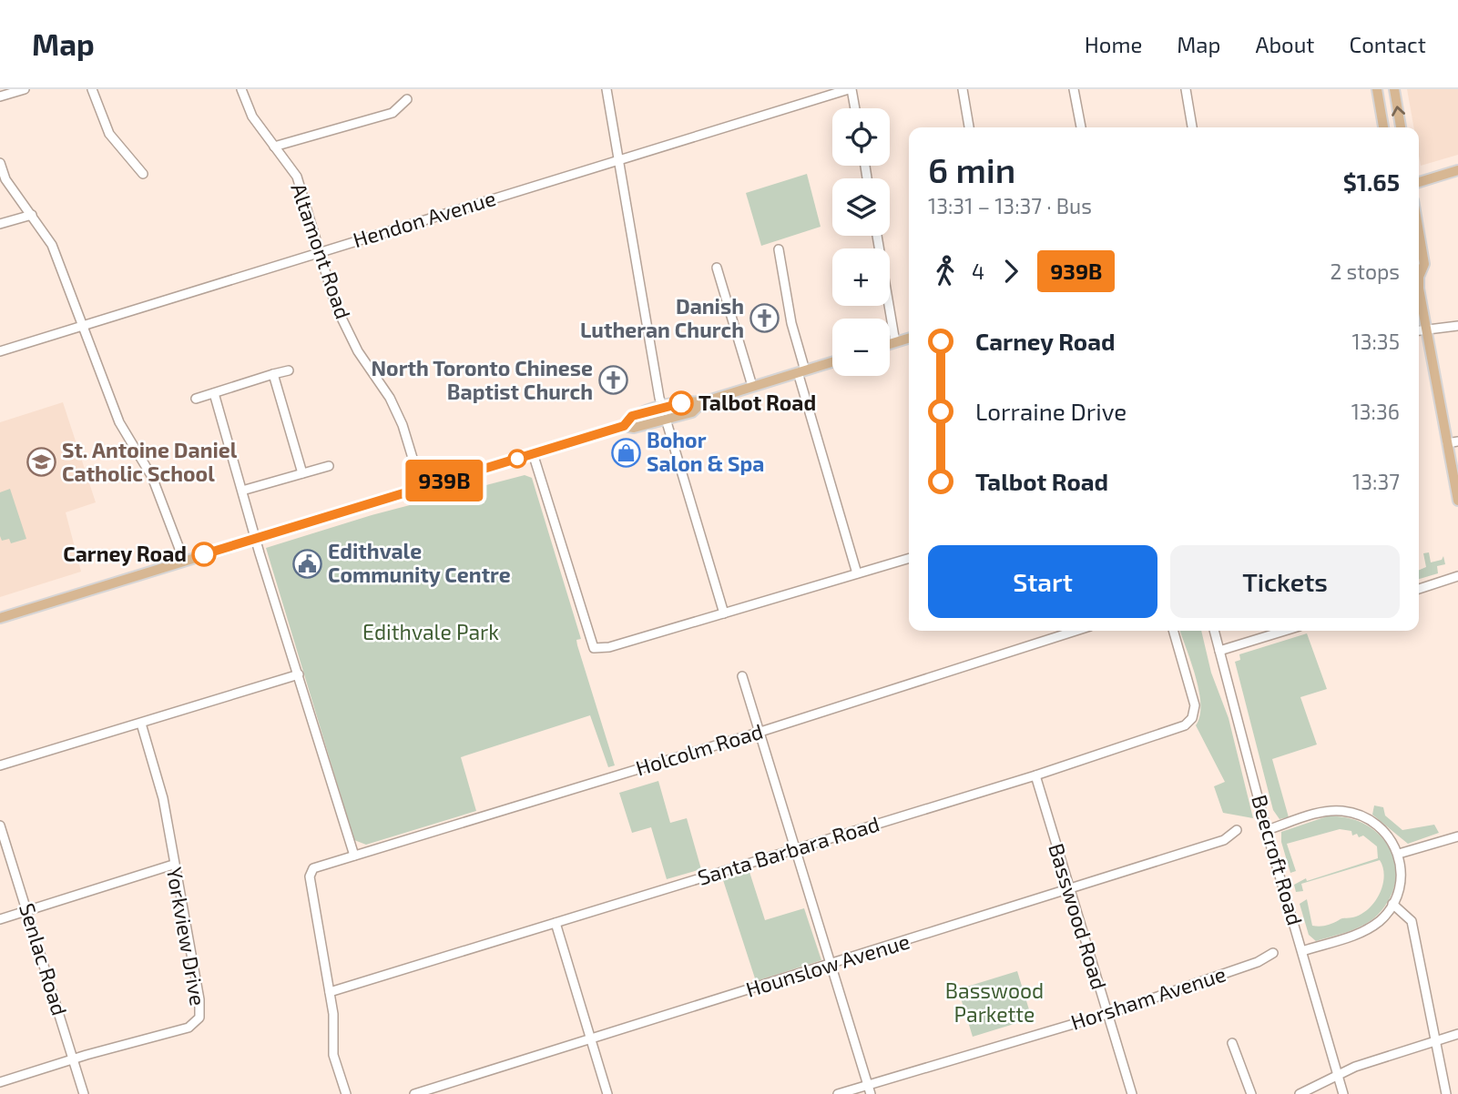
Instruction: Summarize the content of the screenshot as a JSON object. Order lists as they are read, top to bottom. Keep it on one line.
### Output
{"streets":{"street":["Hendon Avenue","Altamont Road","Holcolm Road","Santa Barbara Road","Beecroft Road","Basswood Road","Yorkview Drive","Senlac Road","Hounslow Avenue","Horsham Avenue"]},"crossings":[["Hendon Avenue","Altamont Road"],["Holcolm Road","Santa Barbara Road"],["Santa Barbara Road","Basswood Road"],["Basswood Road","Hounslow Avenue"],["Basswood Road","Horsham Avenue"],["Yorkview Drive","Senlac Road"]],"parks":["Edithvale Park","Basswood Parkette"],"places":{"church":["Danish Lutheran Church","North Toronto Chinese Baptist Church"],"other":["Talbot Road","Carney Road"],"shop":["Bohor Salon & Spa"],"school or university":["St. Antoine Daniel Catholic School"],"public building":["Edithvale Community Centre"]},"lines":["bus line 939B"],"page":{"header":"Map","nav":["Home","Map","About","Contact"],"on_map":"939B","map_buttons":["+","−"],"heading":["6 min","13:31 – 13:37 · Bus","$1.65"],"legs":["4","939B","2 stops"],"list":[{"name":"Carney Road","value":"13:35"},{"name":"Lorraine Drive","value":"13:36"},{"name":"Talbot Road","value":"13:37"}],"buttons":["Start","Tickets"]}}
